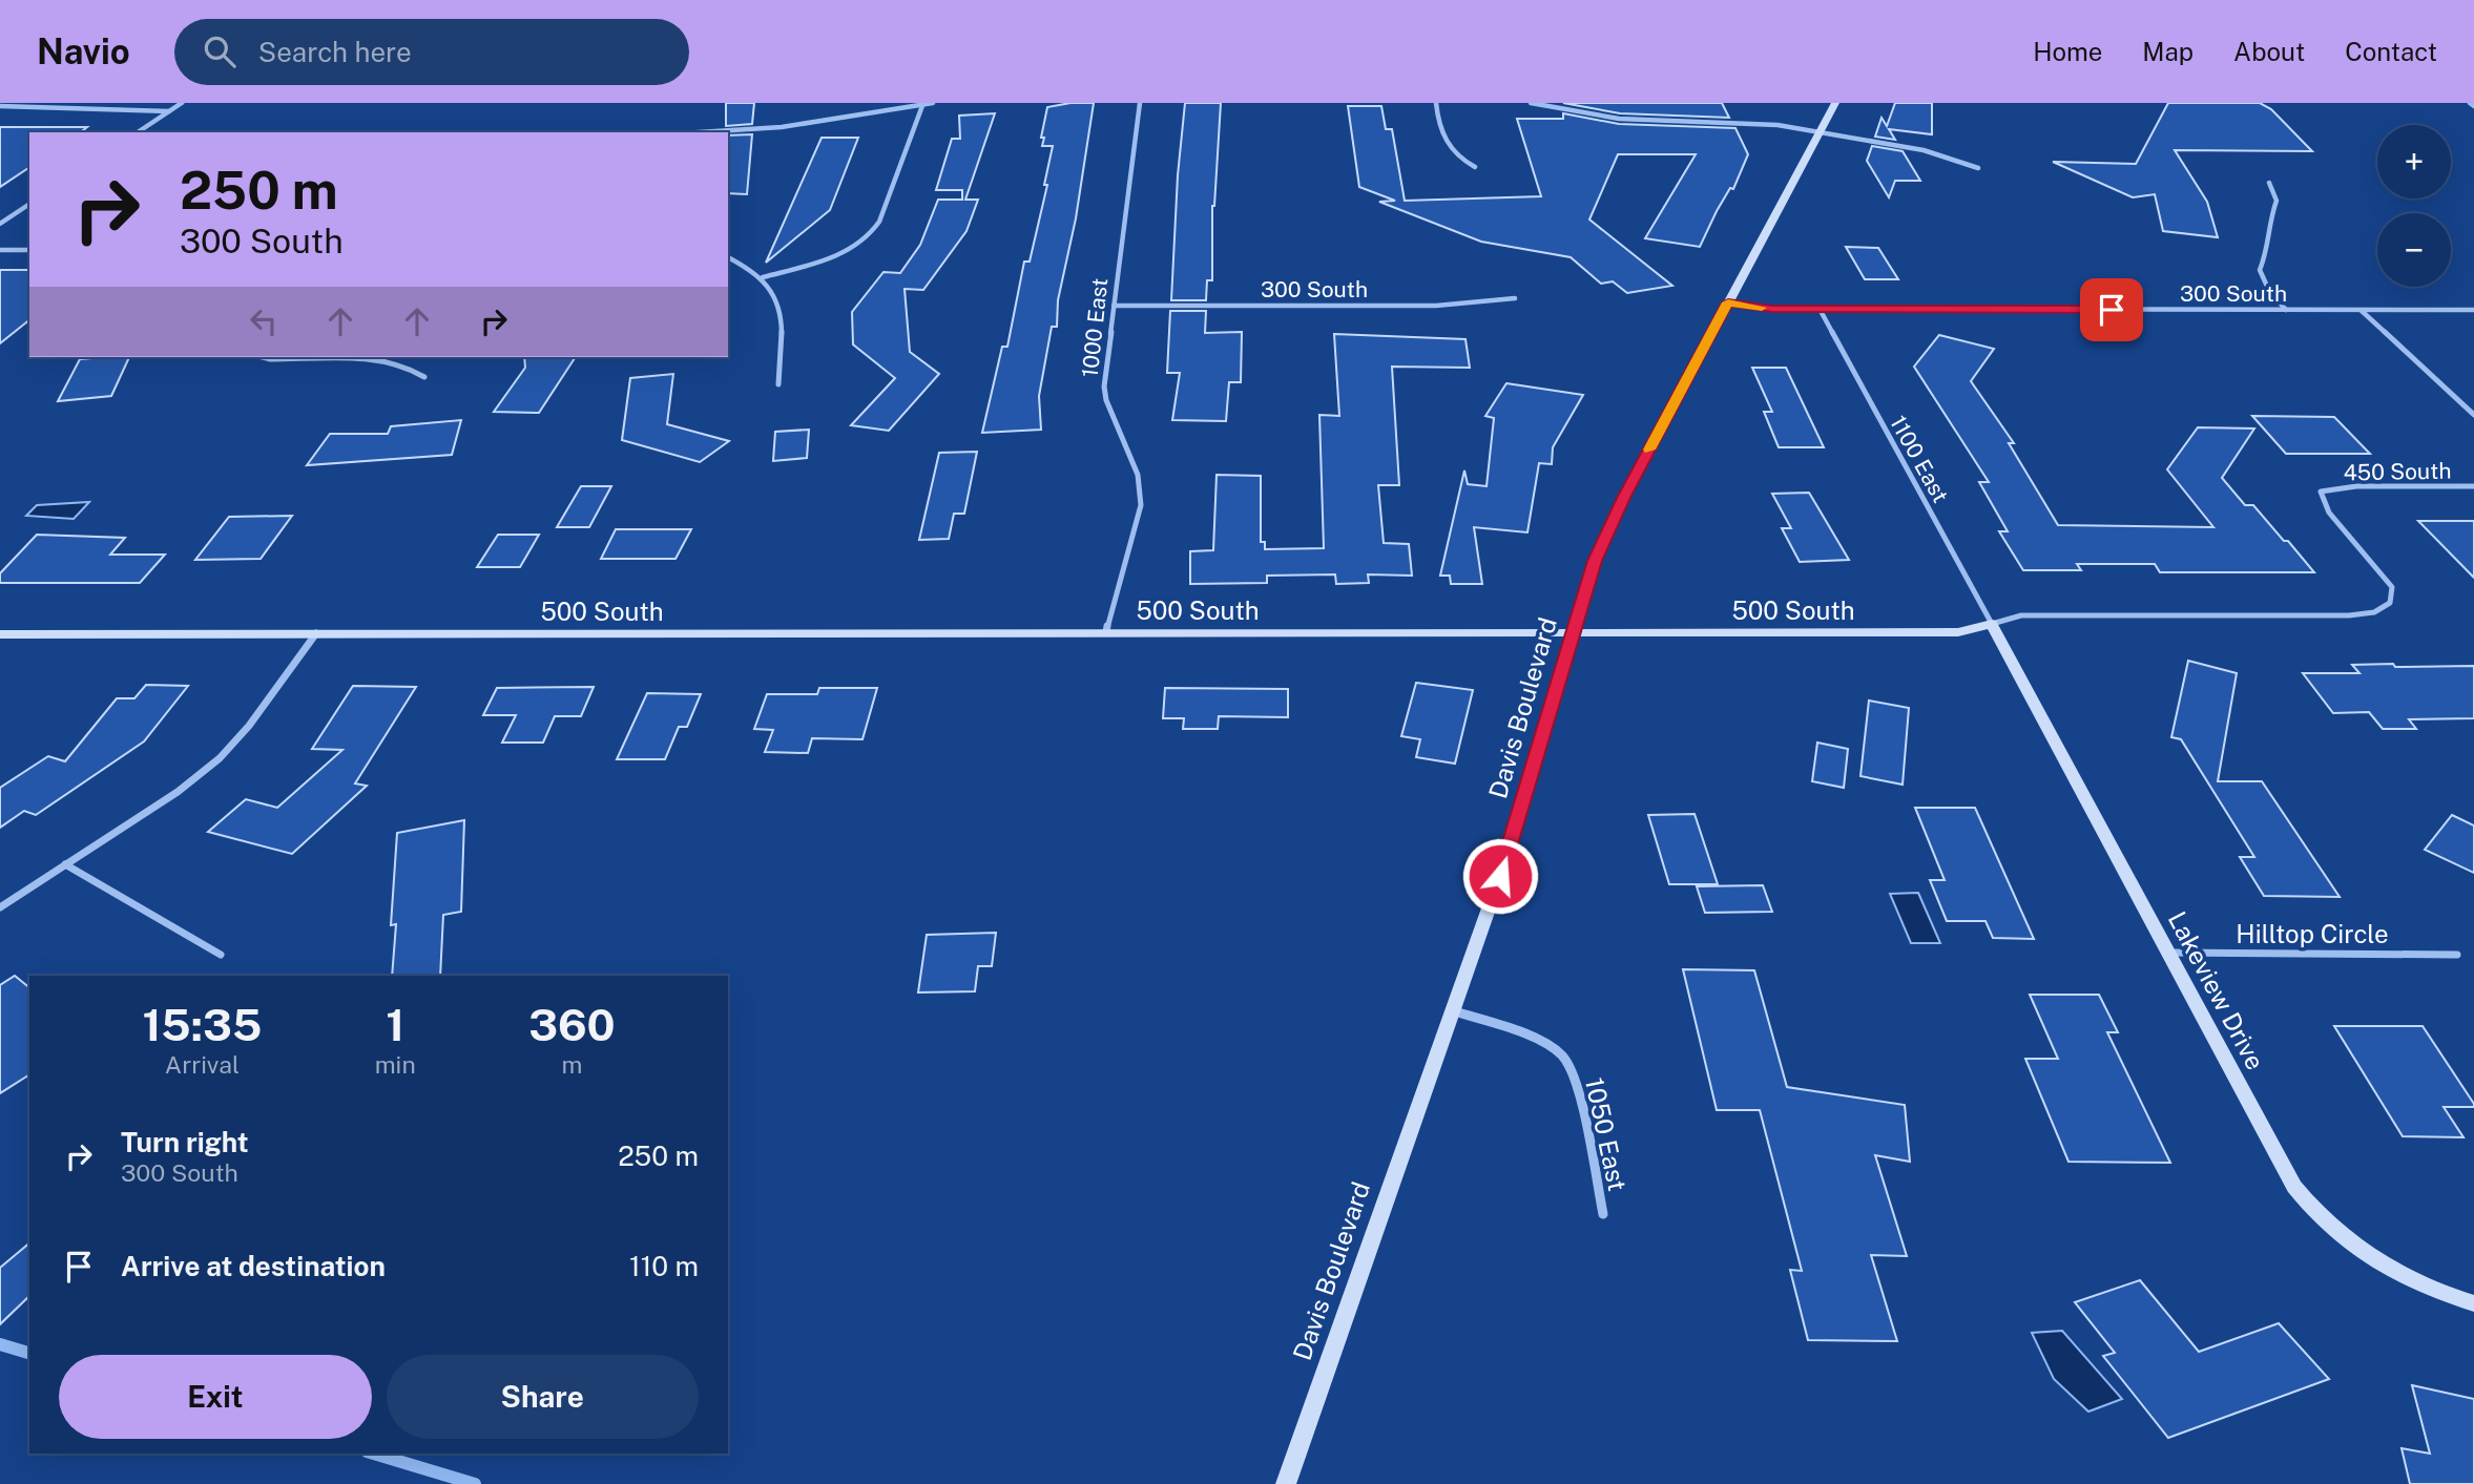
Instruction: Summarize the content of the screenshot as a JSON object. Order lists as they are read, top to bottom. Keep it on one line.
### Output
{"streets":{"street":["300 South","1000 East","1100 East","450 South","500 South","Davis Boulevard","Hilltop Circle","Lakeview Drive","1050 East"]},"crossings":[["300 South","1000 East"],["300 South","1100 East"],["300 South","Davis Boulevard"],["1000 East","500 South"],["1100 East","500 South"],["1100 East","Lakeview Drive"],["450 South","500 South"],["500 South","Davis Boulevard"],["500 South","Lakeview Drive"],["Davis Boulevard","1050 East"],["Hilltop Circle","Lakeview Drive"]],"page":{"header":"Navio","search":"Search here","nav":["Home","Map","About","Contact"],"map_buttons":["+","−"],"turn":["250 m","300 South"],"eta":["15:35","Arrival","1","min","360","m"],"list":[{"name":"Turn right","note":"300 South","value":"250 m"},{"name":"Arrive at destination","value":"110 m"}],"buttons":["Exit","Share"]}}
